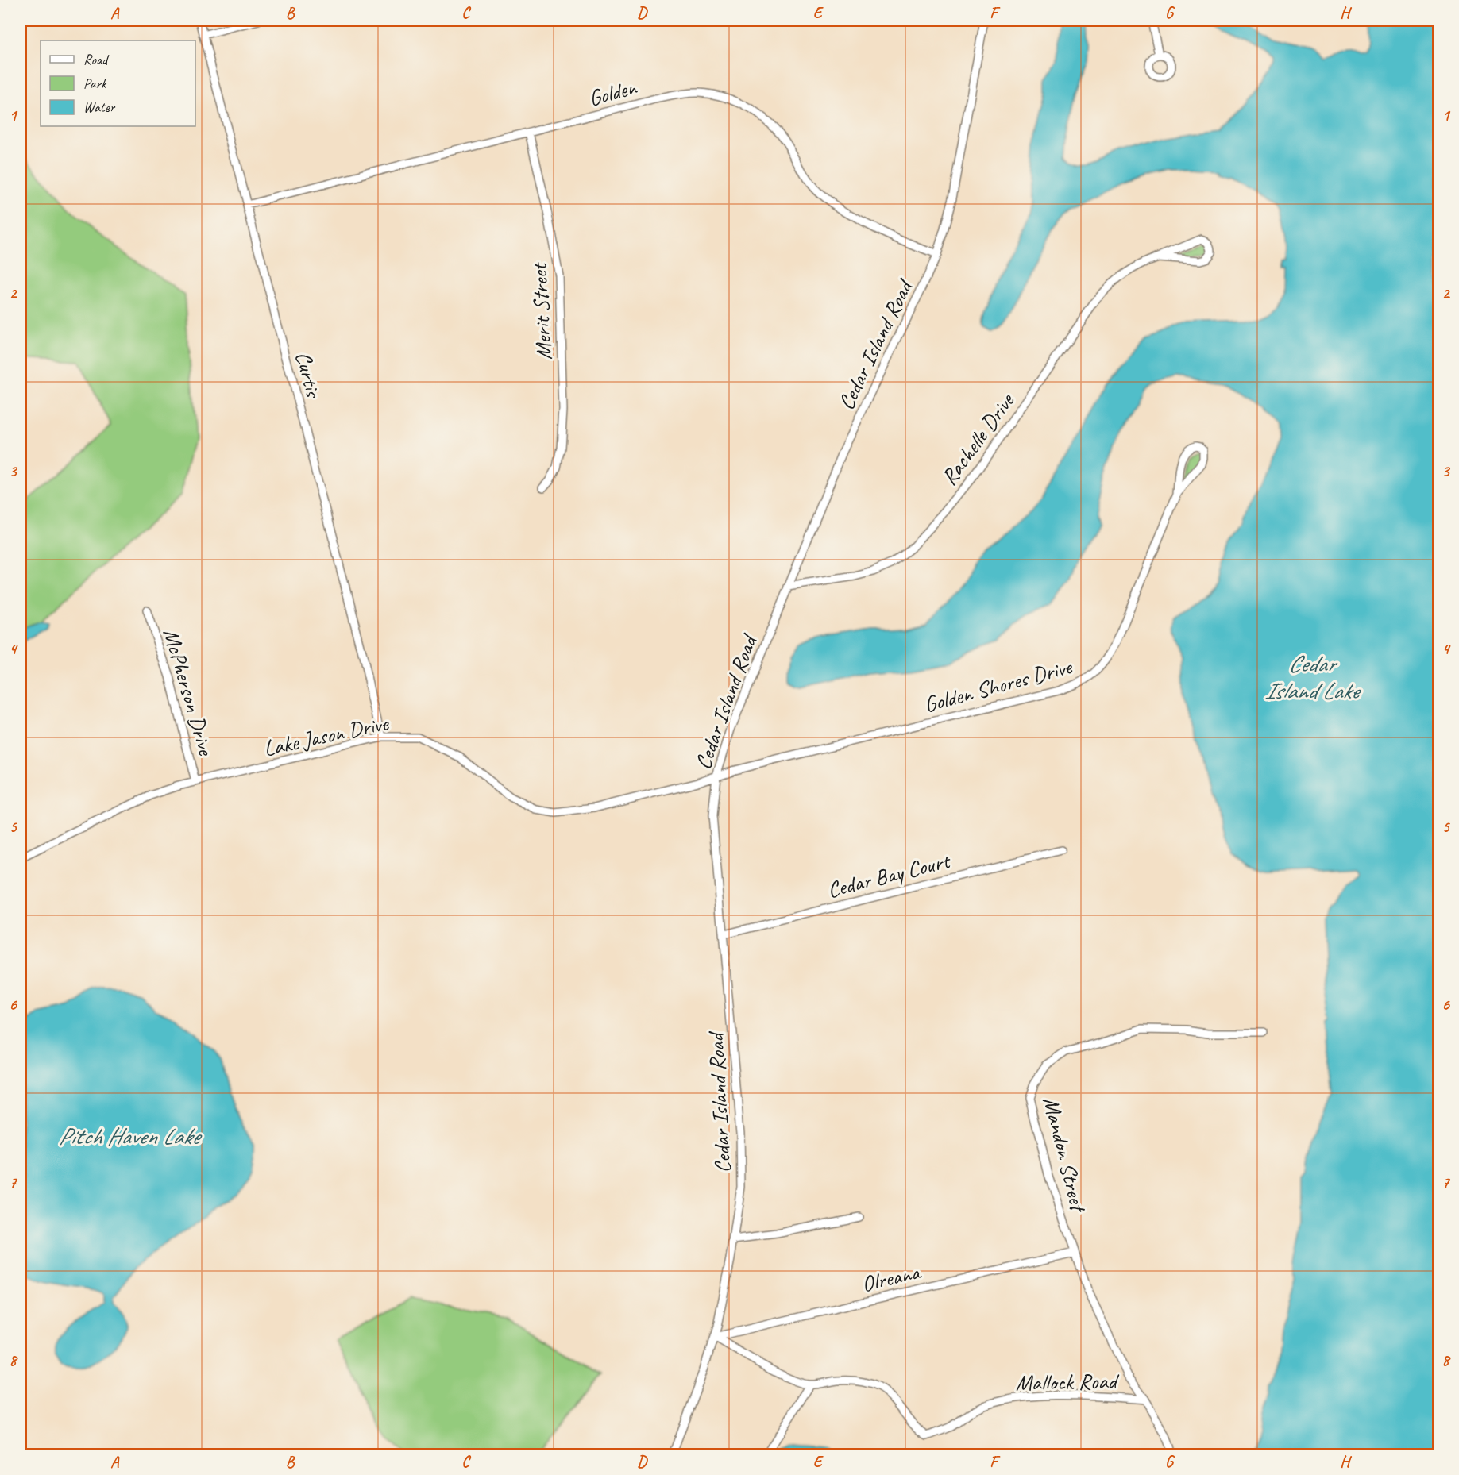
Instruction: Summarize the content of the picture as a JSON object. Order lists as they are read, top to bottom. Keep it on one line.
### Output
{"streets":{"street":["Golden","Merit Street","Cedar Island Road","Curtis","Rachelle Drive","Golden Shores Drive","McPherson Drive","Lake Jason Drive","Cedar Bay Court","Mandon Street","Olreana","Mallock Road"]},"crossings":[["Golden","Merit Street"],["Golden","Cedar Island Road"],["Golden","Curtis"],["Cedar Island Road","Rachelle Drive"],["Cedar Island Road","Golden Shores Drive"],["Cedar Island Road","Lake Jason Drive"],["Cedar Island Road","Cedar Bay Court"],["Cedar Island Road","Olreana"],["Curtis","Lake Jason Drive"],["Golden Shores Drive","Lake Jason Drive"],["McPherson Drive","Lake Jason Drive"],["Mandon Street","Olreana"],["Mandon Street","Mallock Road"]],"water":["Cedar Island Lake","Pitch Haven Lake"],"legend":["Road","Park","Water"],"grid":{"columns":["A","B","C","D","E","F","G","H"],"rows":["1","2","3","4","5","6","7","8"]}}
